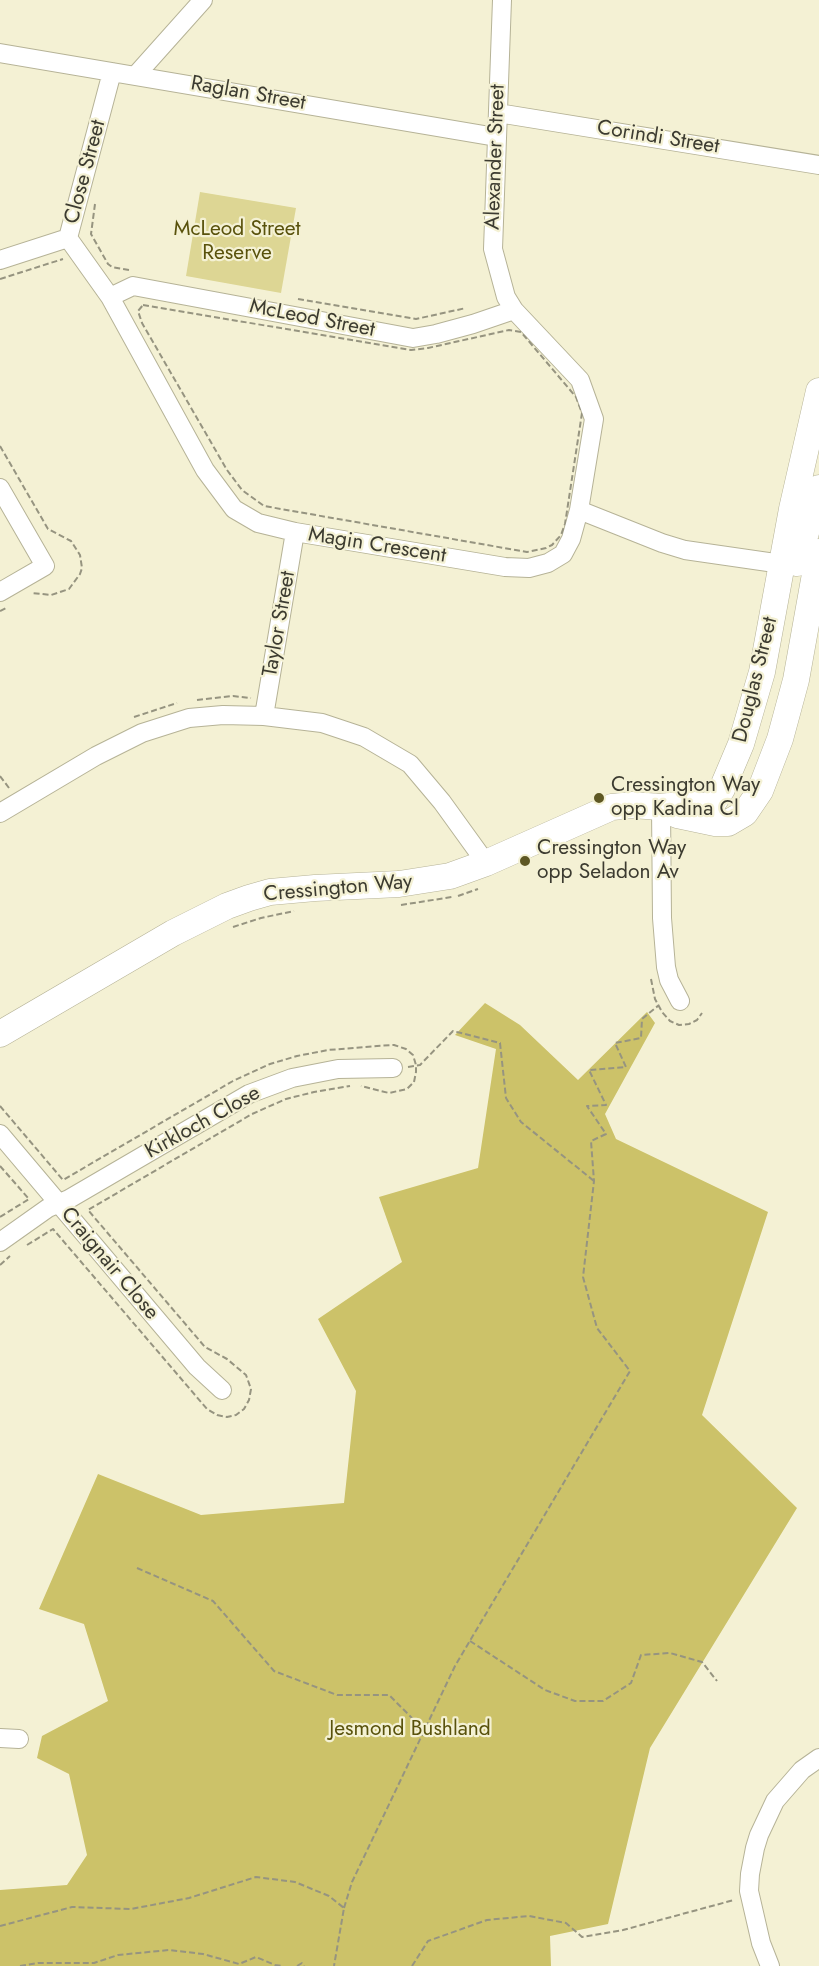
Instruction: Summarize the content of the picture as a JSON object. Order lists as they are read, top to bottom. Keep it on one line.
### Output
{"streets":{"street":["Raglan Street","Corindi Street","Alexander Street","Close Street","McLeod Street","Magin Crescent","Taylor Street","Douglas Street","Cressington Way","Kirkloch Close","Craignair Close"]},"crossings":[["Raglan Street","Alexander Street"],["Raglan Street","Close Street"],["Corindi Street","Alexander Street"],["Alexander Street","McLeod Street"],["Alexander Street","Magin Crescent"],["Close Street","Magin Crescent"],["McLeod Street","Magin Crescent"],["Magin Crescent","Taylor Street"],["Douglas Street","Cressington Way"],["Kirkloch Close","Craignair Close"]],"parks":["McLeod Street Reserve","Jesmond Bushland"],"places":["Cressington Way opp Kadina Cl","Cressington Way opp Seladon Av"]}
